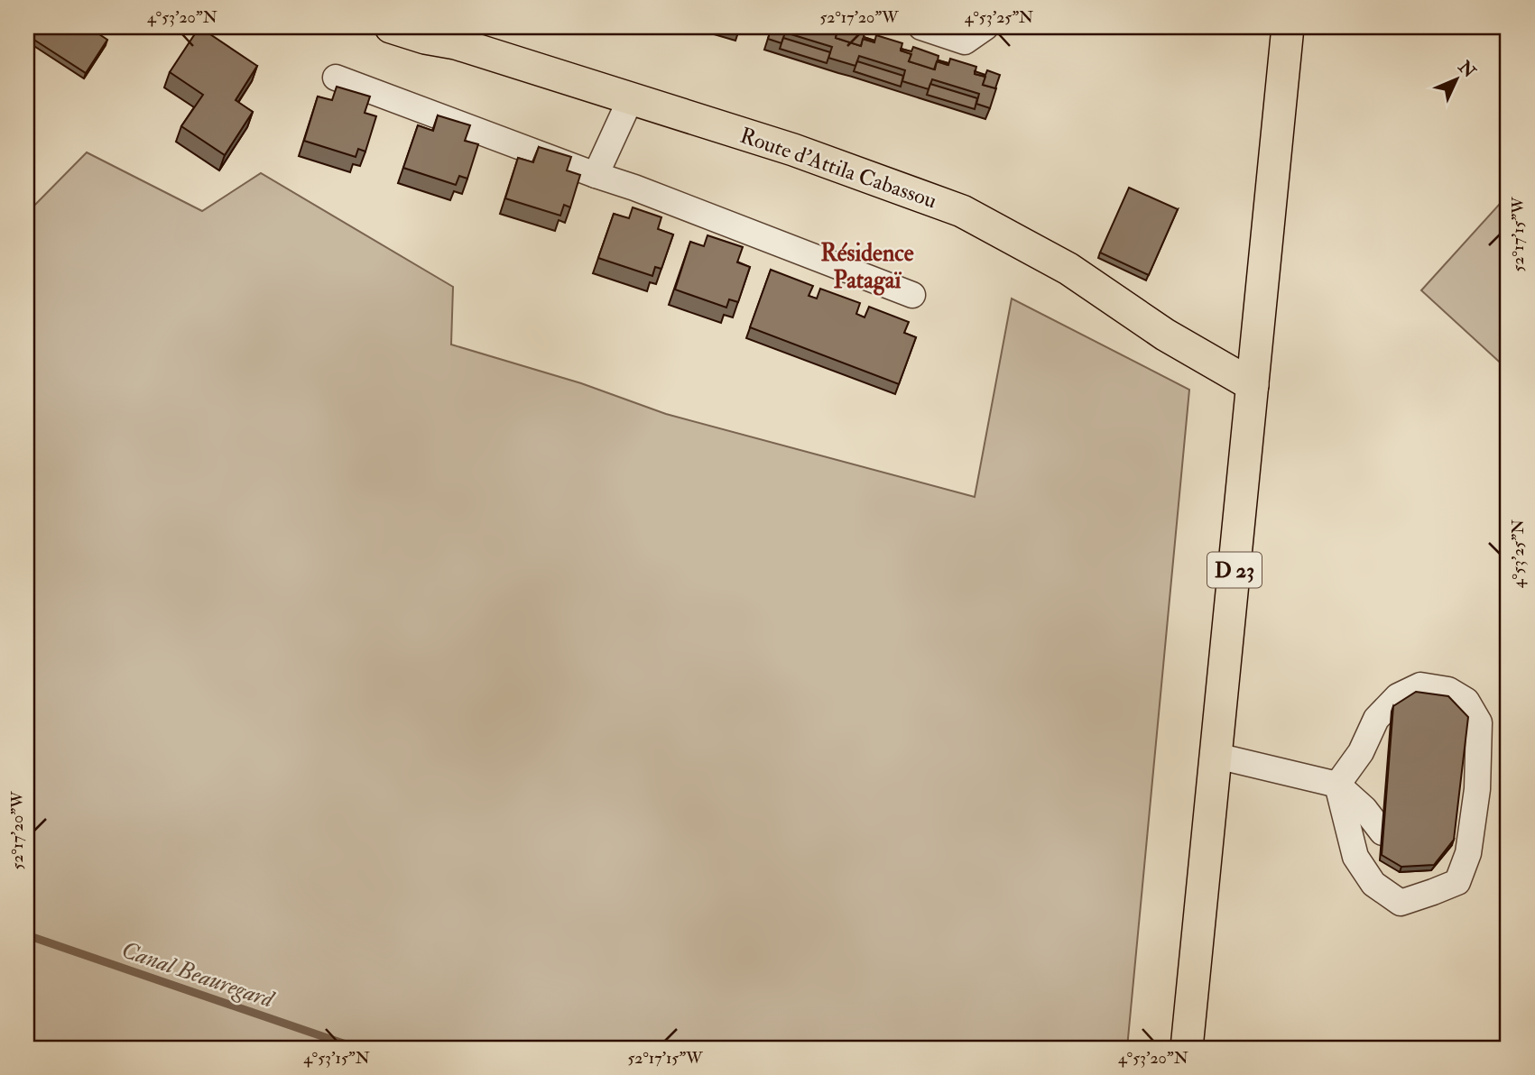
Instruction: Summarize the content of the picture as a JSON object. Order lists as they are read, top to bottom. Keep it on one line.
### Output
{"streets":{"main road":["Route d'Attila Cabassou","D 23"]},"crossings":[["Route d'Attila Cabassou","D 23"]],"districts":["Résidence Patagaï"],"water":["Canal Beauregard"],"north":"top right","coordinates":["4°53'20\"N","52°17'20\"W","4°53'25\"N","52°17'15\"W","4°53'15\"N"]}
